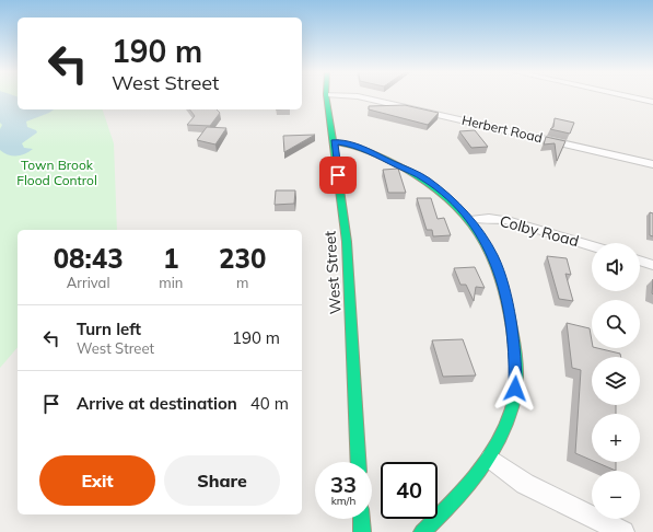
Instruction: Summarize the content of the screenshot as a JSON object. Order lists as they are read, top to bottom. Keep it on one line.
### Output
{"streets":{"street":["Herbert Road","Colby Road","West Street"]},"parks":["Town Brook Flood Control"],"page":{"turn":["190 m","West Street"],"eta":["08:43","Arrival","1","min","230","m"],"map_buttons":["+","−"],"list":[{"name":"Turn left","note":"West Street","value":"190 m"},{"name":"Arrive at destination","value":"40 m"}],"buttons":["Exit","Share"],"speed":"33 km/h","limit":"40"}}
